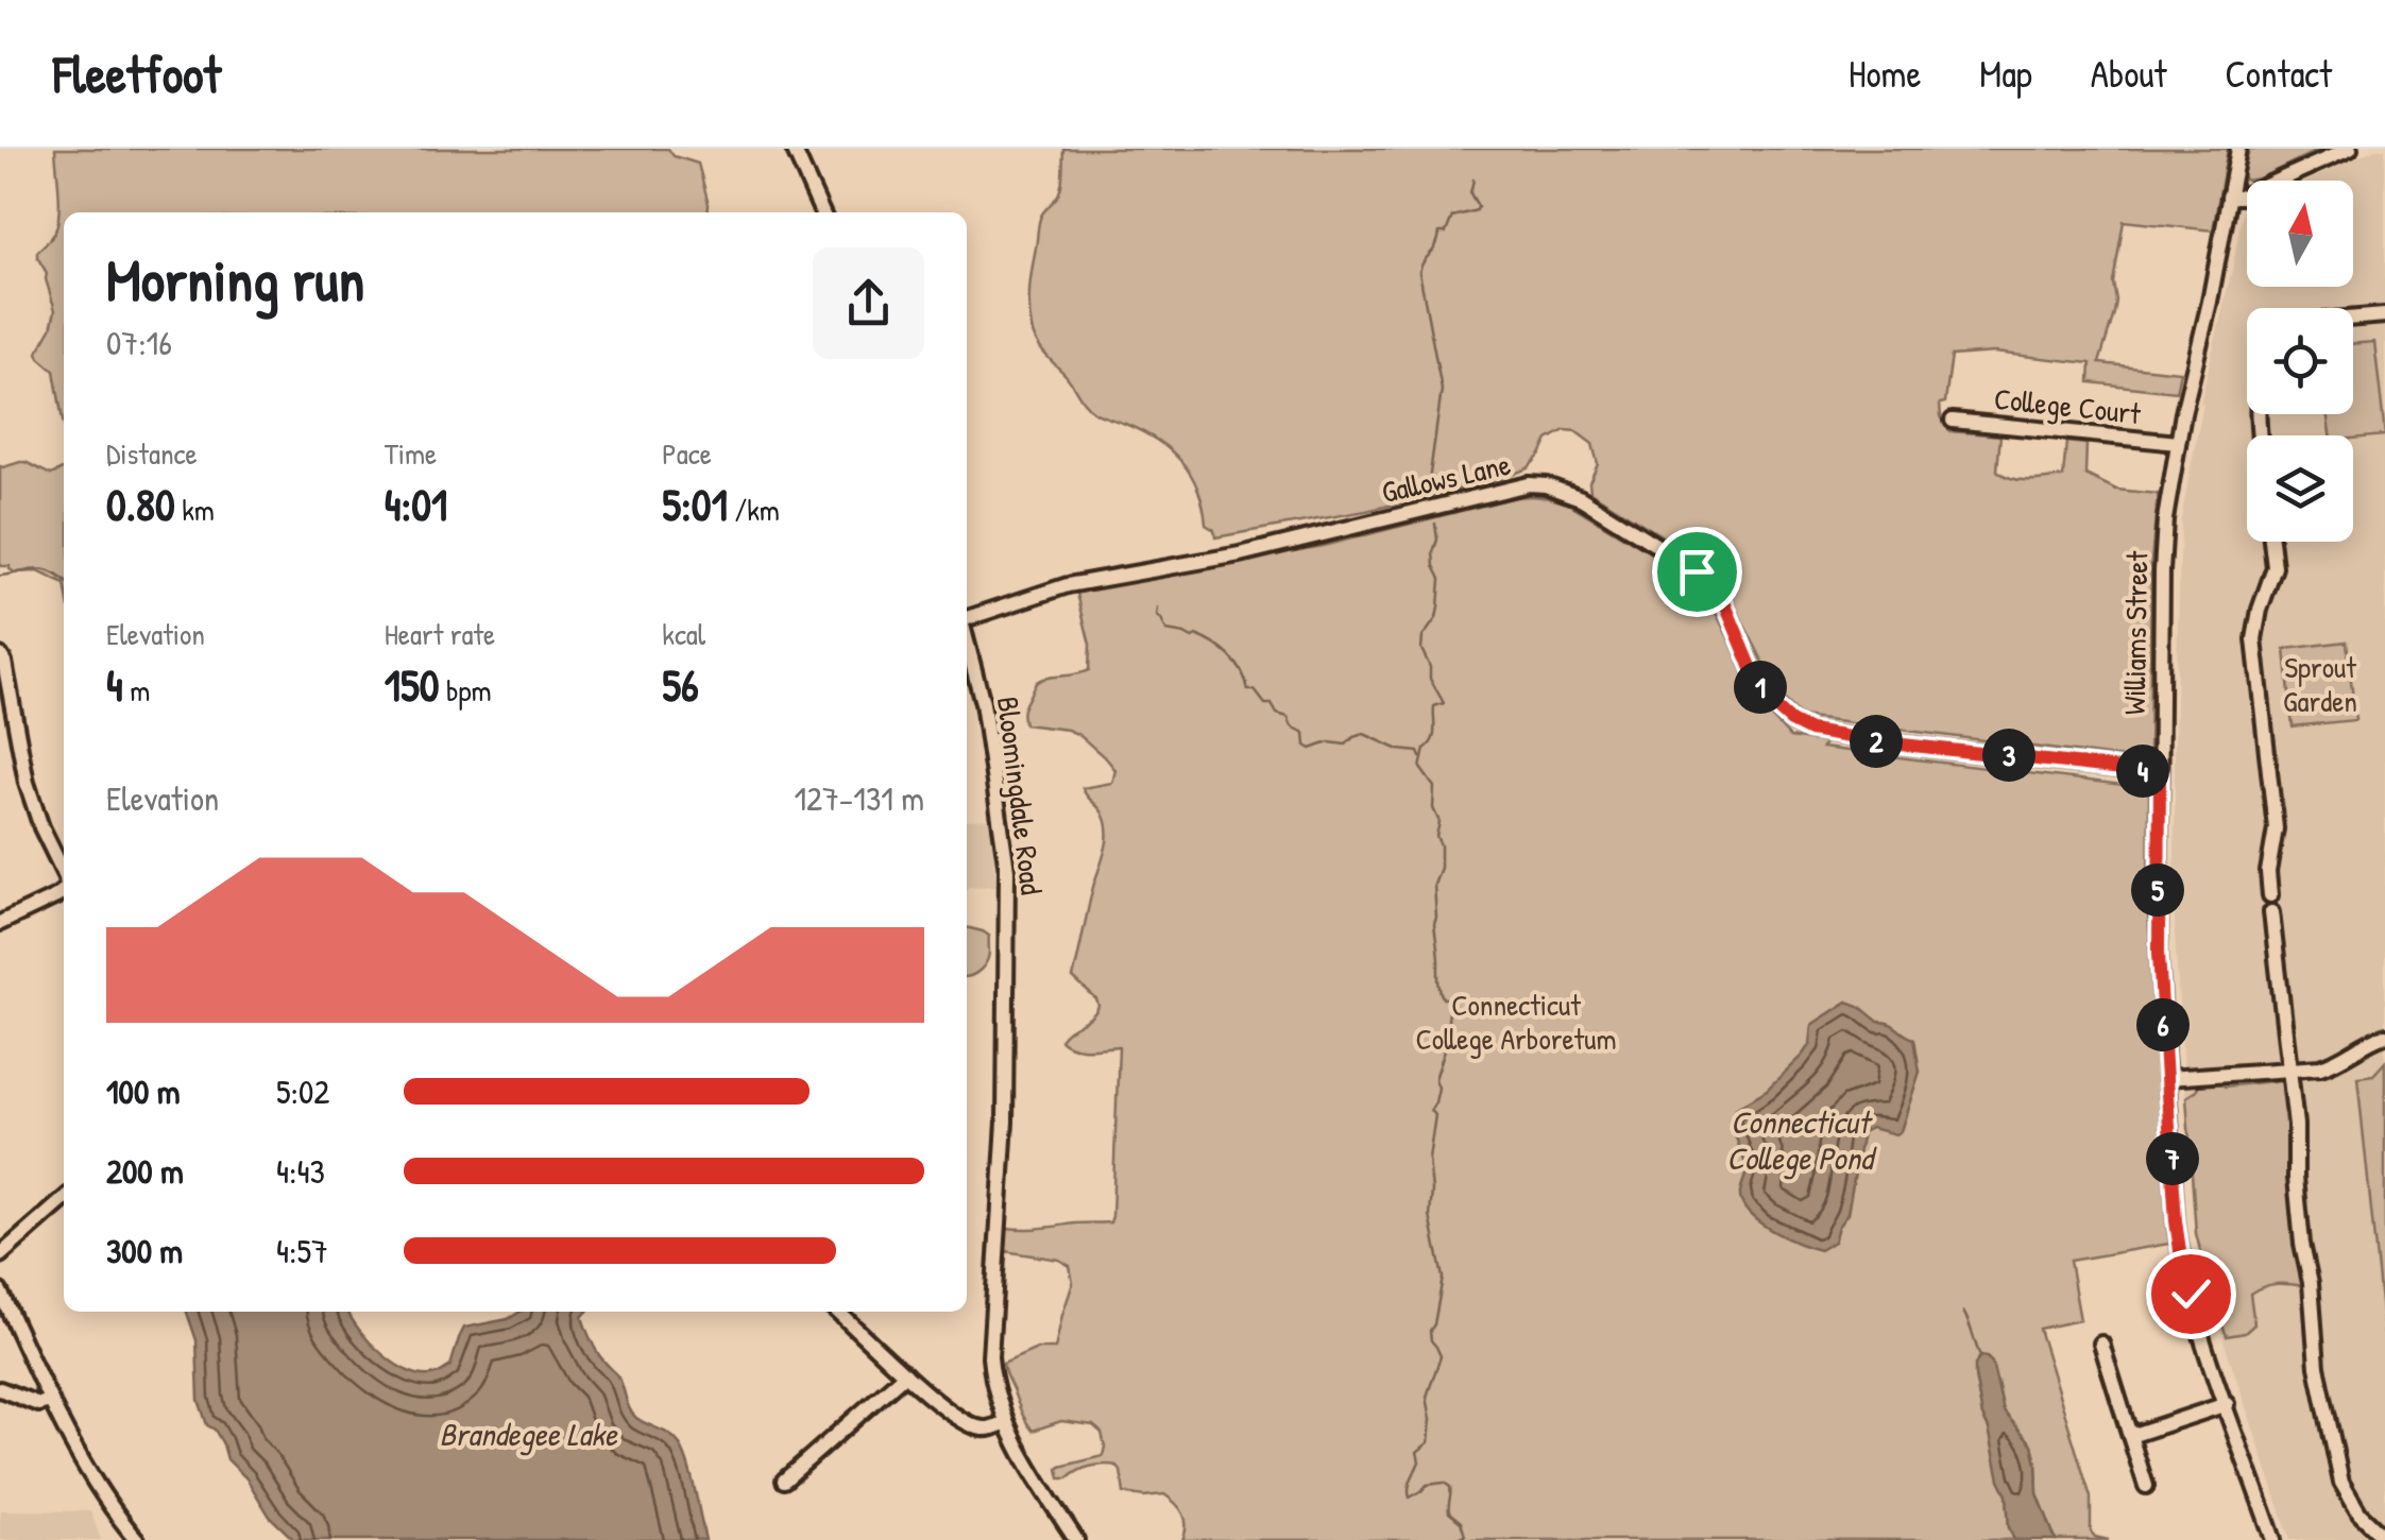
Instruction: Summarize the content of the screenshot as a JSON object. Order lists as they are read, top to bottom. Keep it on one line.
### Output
{"streets":{"street":["College Court","Gallows Lane","Williams Street","Bloomingdale Road"]},"crossings":[["College Court","Williams Street"],["Gallows Lane","Williams Street"]],"water":["Connecticut College Pond","Brandegee Lake"],"parks":["Sprout Garden","Connecticut College Arboretum"],"north":"top","page":{"header":"Fleetfoot","nav":["Home","Map","About","Contact"],"heading":["Morning run","07:16"],"stats":[["Distance","0.80 km"],["Time","4:01"],["Pace","5:01 /km"],["Elevation","4 m"],["Heart rate","150 bpm"],["kcal","56"]],"pins":["1","2","3","4","5","6","7"],"chart":["Elevation","127–131 m"],"list":[{"name":"100 m","note":"5:02"},{"name":"200 m","note":"4:43"},{"name":"300 m","note":"4:57"}]}}
